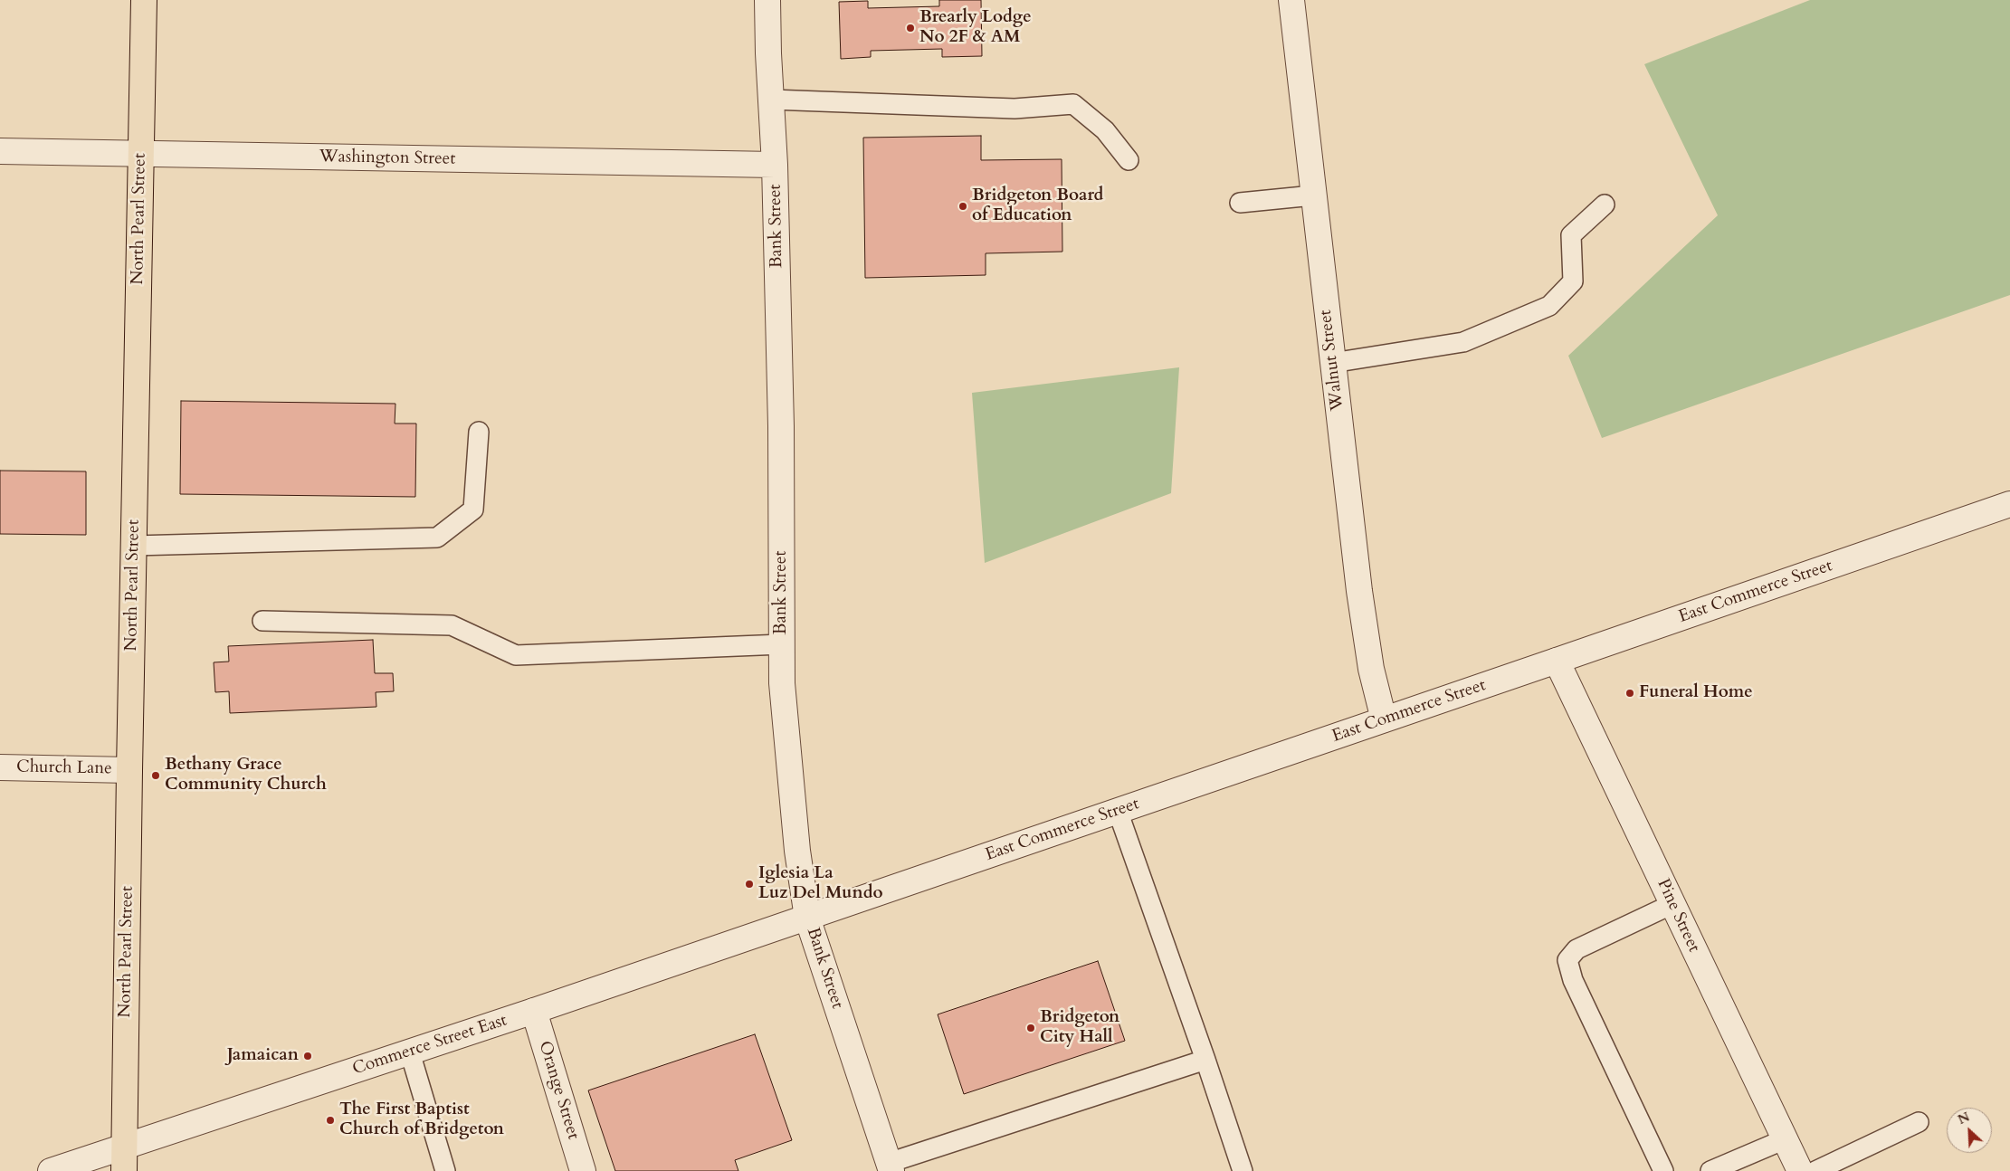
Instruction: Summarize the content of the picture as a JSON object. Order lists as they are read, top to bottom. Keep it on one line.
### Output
{"streets":{"main road":["North Pearl Street"],"street":["Washington Street","Bank Street","Walnut Street","East Commerce Street","Church Lane","Pine Street","Commerce Street East","Orange Street"]},"crossings":[["Washington Street","North Pearl Street"],["Washington Street","Bank Street"],["North Pearl Street","Church Lane"],["North Pearl Street","Commerce Street East"],["Bank Street","East Commerce Street"],["Bank Street","Commerce Street East"],["Walnut Street","East Commerce Street"],["East Commerce Street","Pine Street"],["East Commerce Street","Commerce Street East"],["Commerce Street East","Orange Street"]],"places":["Brearly Lodge No 2F & AM","Bridgeton Board of Education","Funeral Home","Bethany Grace Community Church","Iglesia La Luz Del Mundo","Bridgeton City Hall","Jamaican","The First Baptist Church of Bridgeton"],"north":"top left"}
